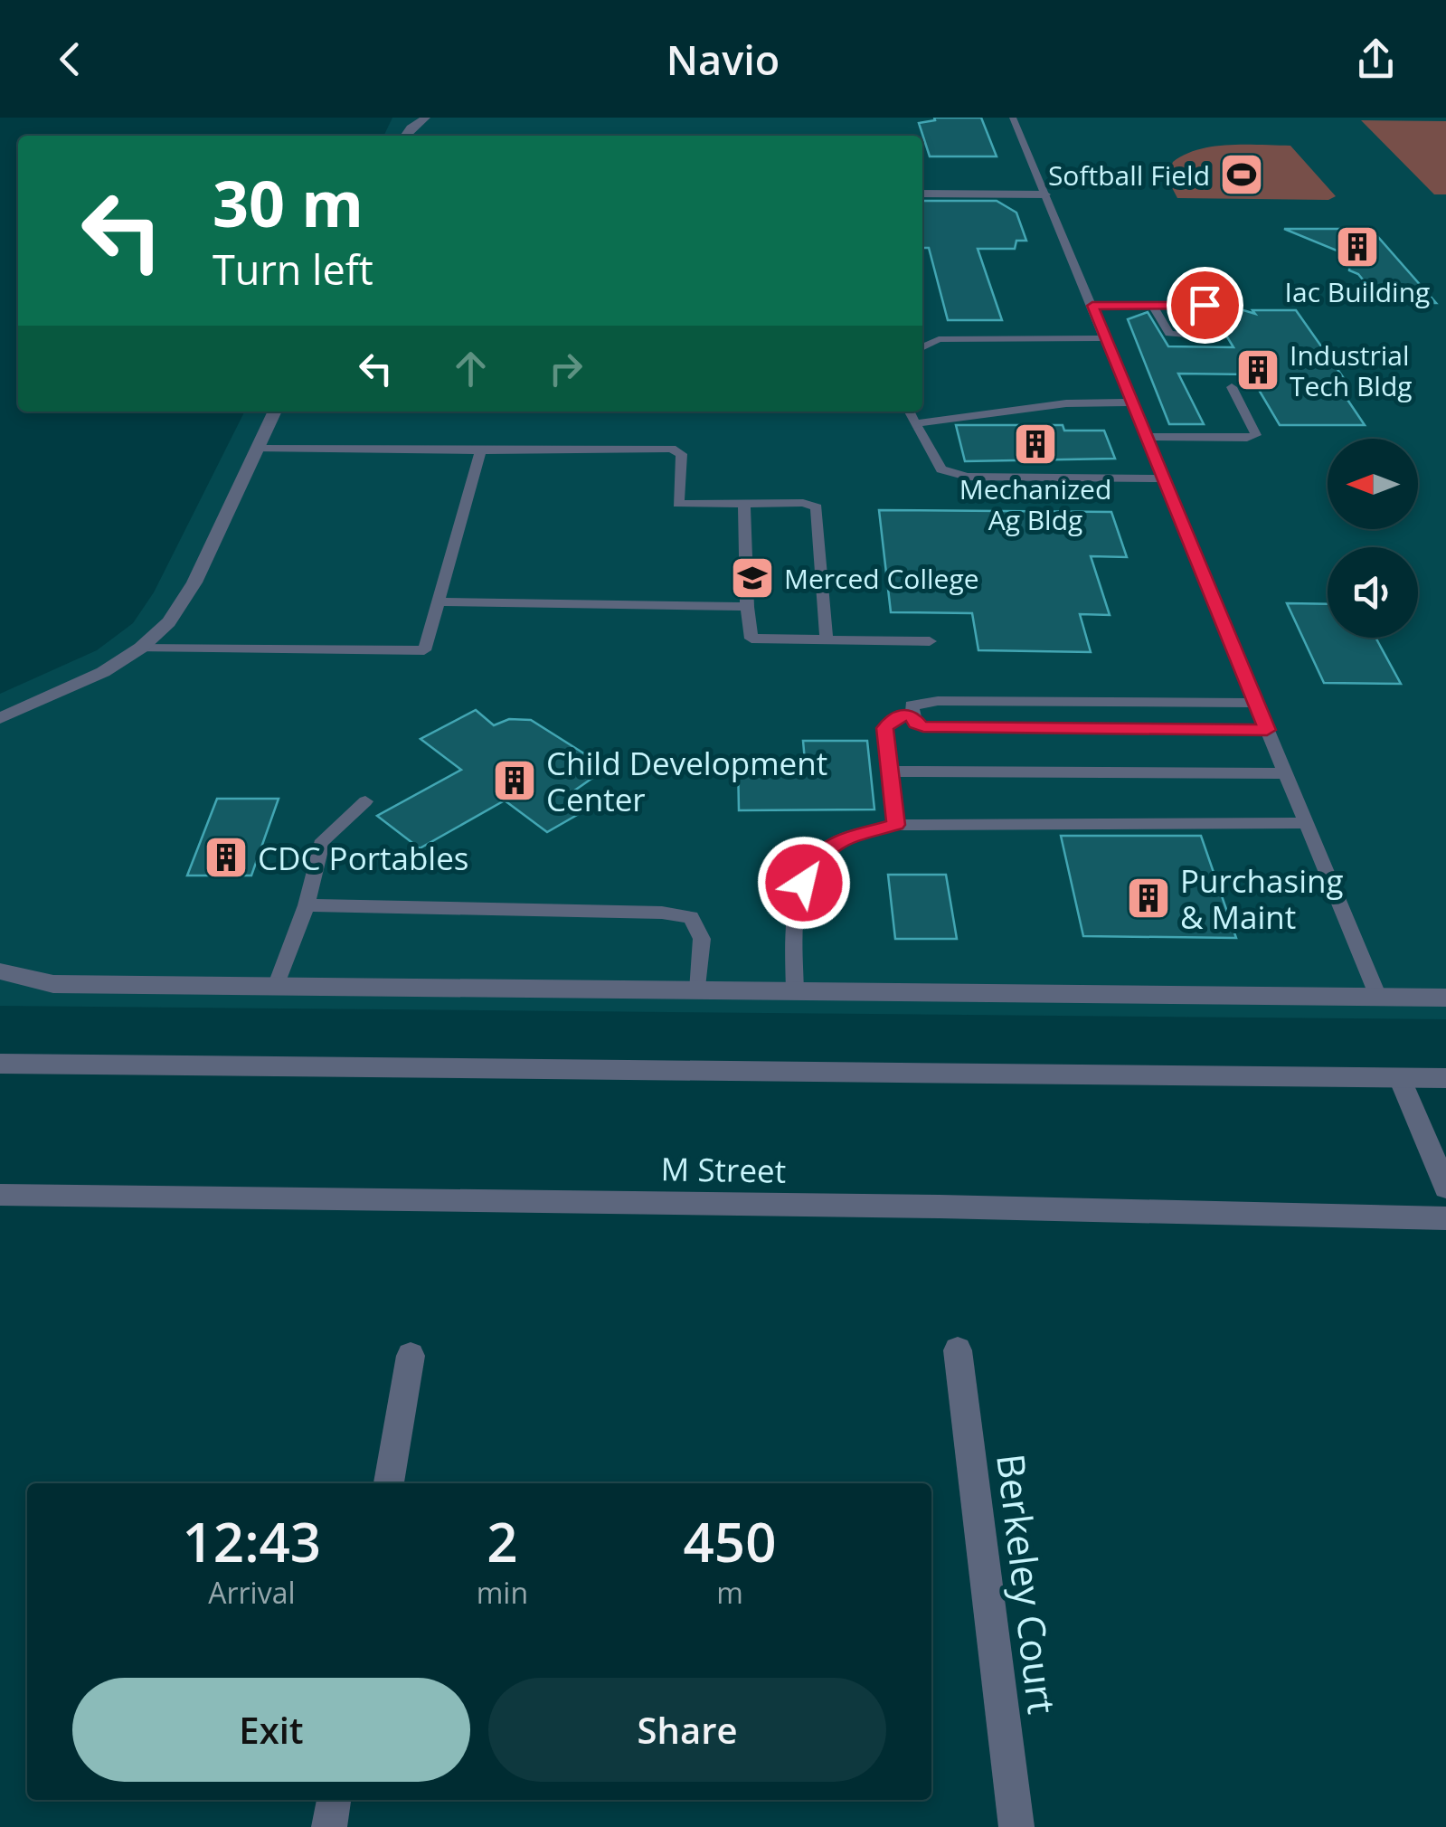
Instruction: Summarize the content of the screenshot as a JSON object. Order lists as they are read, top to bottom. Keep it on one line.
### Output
{"streets":{"street":["M Street","Berkeley Court"]},"places":{"sports":["Softball Field"],"building":["Iac Building","Industrial Tech Bldg","Mechanized Ag Bldg","Child Development Center","CDC Portables","Purchasing & Maint"],"school or university":["Merced College"]},"north":"left","page":{"header":"Navio","turn":["30 m","Turn left"],"eta":["12:43","Arrival","2","min","450","m"],"buttons":["Exit","Share"]}}
